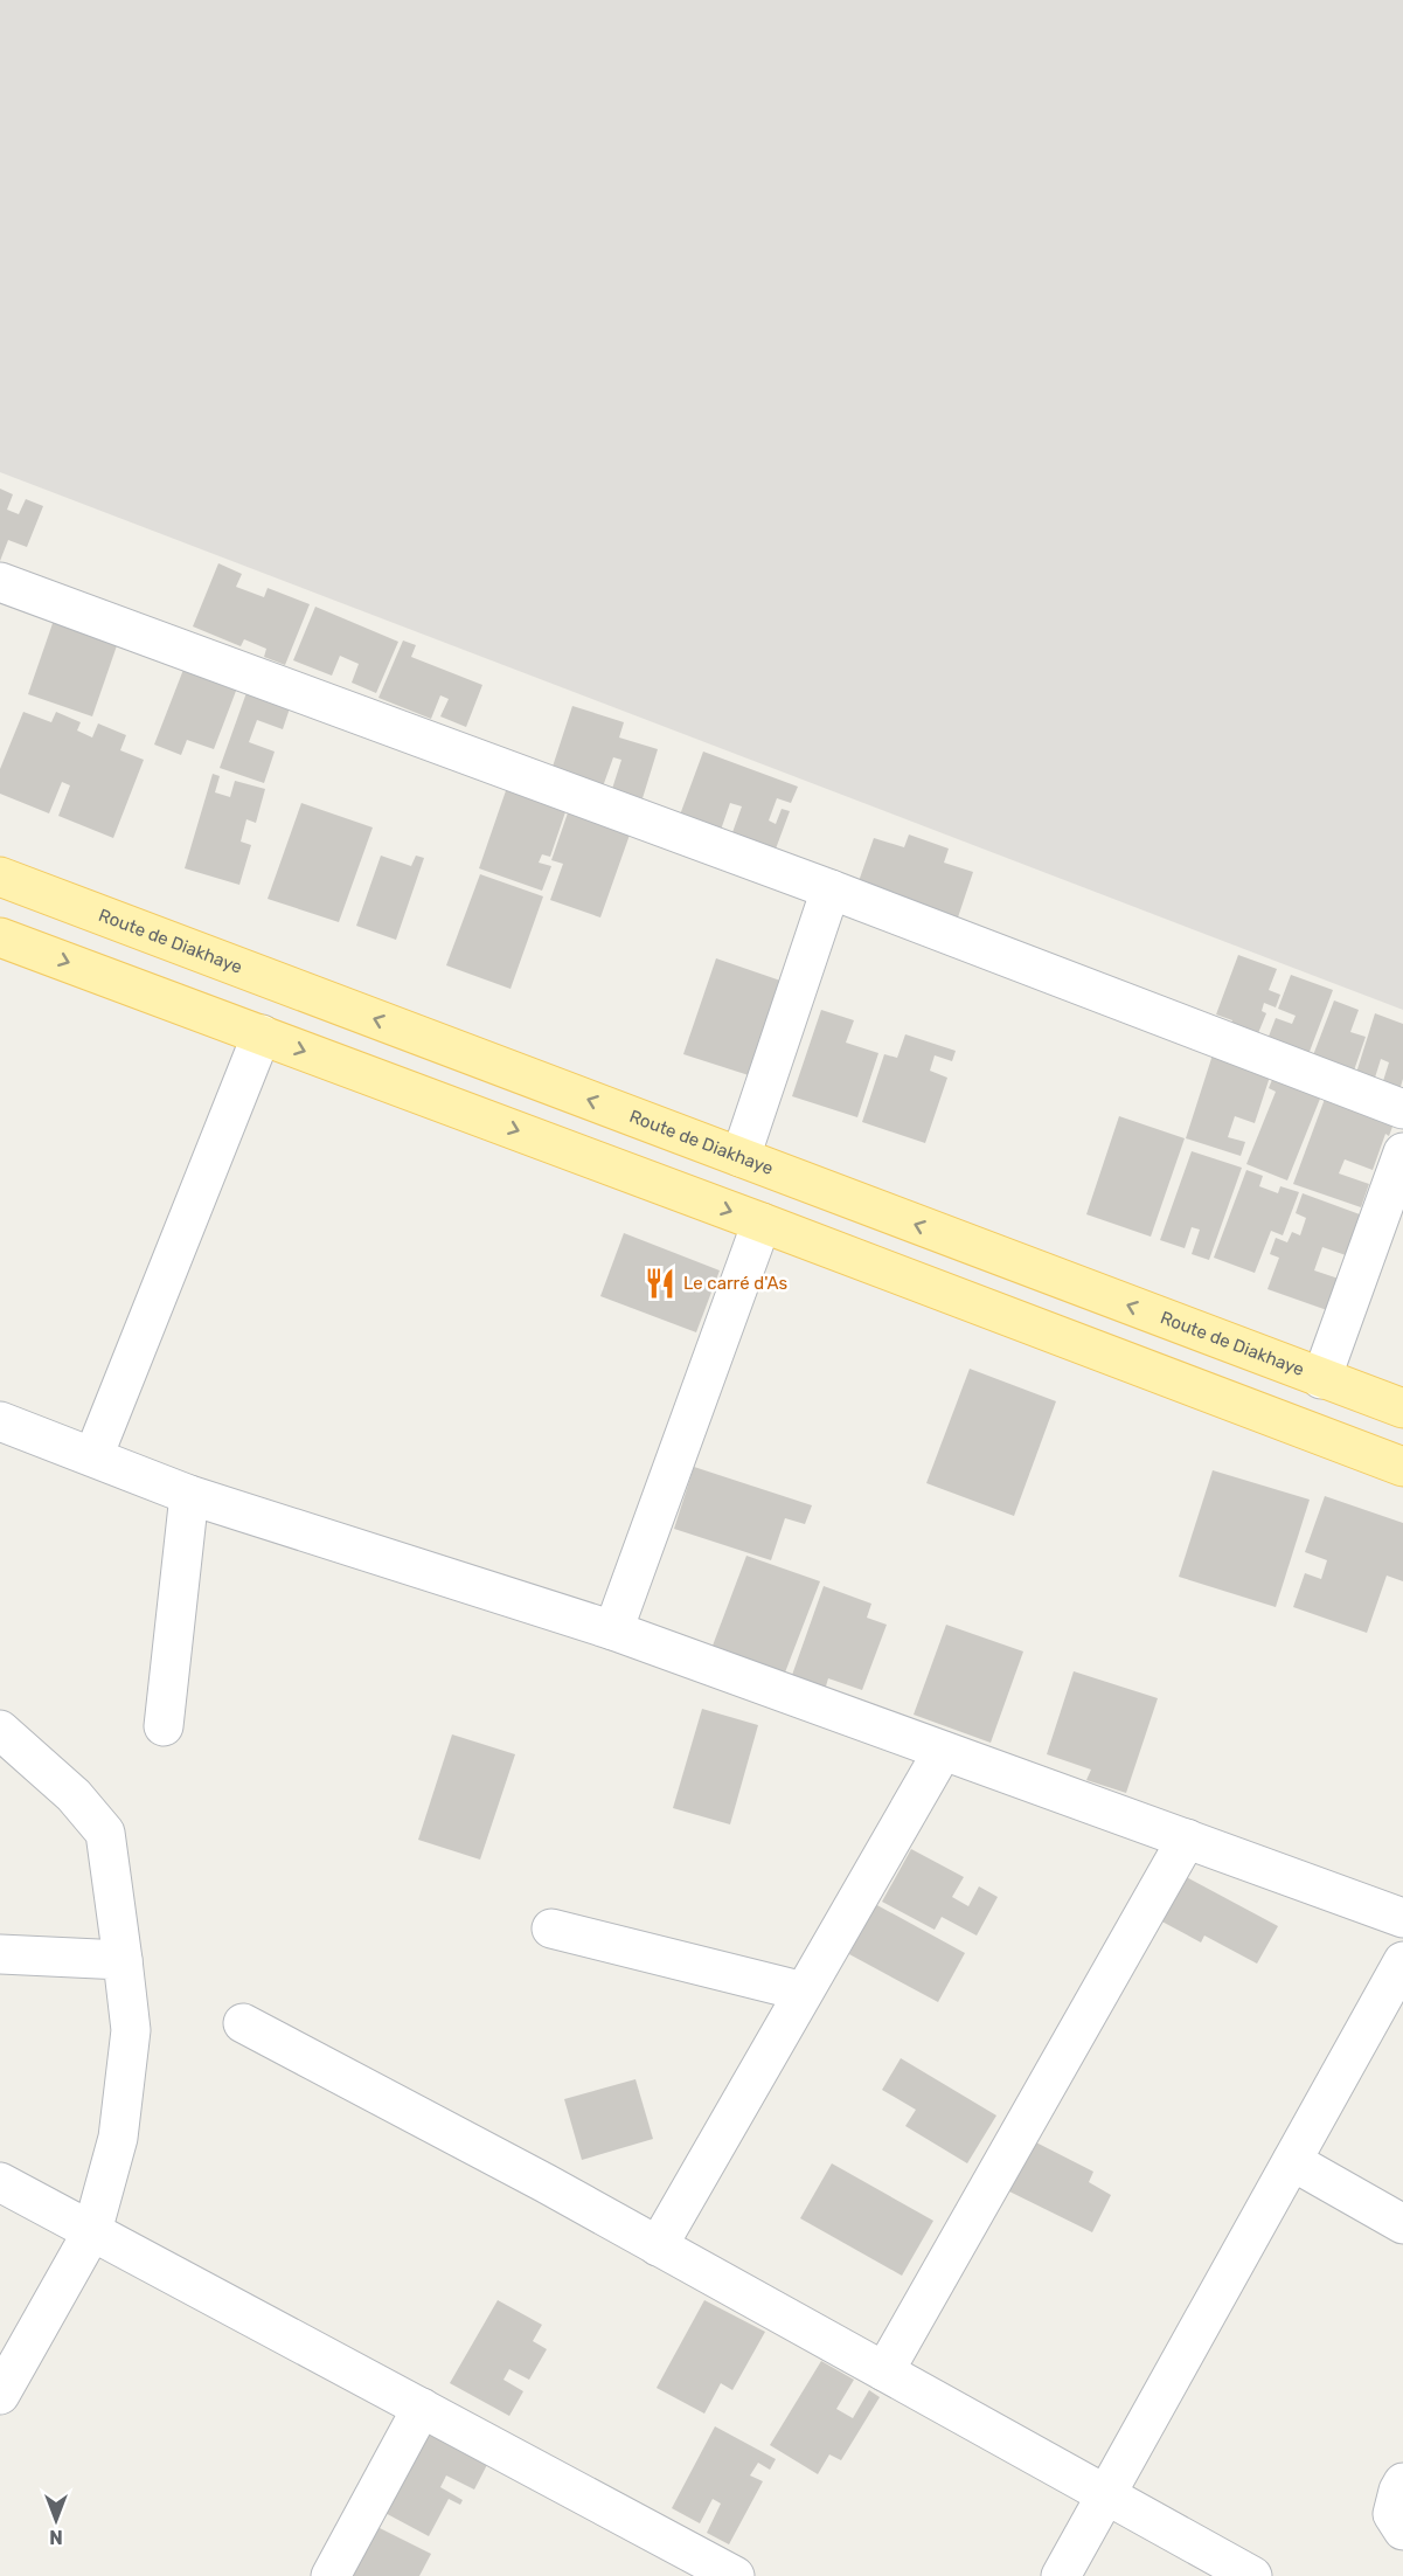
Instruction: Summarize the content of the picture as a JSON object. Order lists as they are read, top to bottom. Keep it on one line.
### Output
{"streets":{"main road":["Route de Diakhaye"]},"places":{"restaurant":["Le carré d'As"]},"north":"bottom"}
